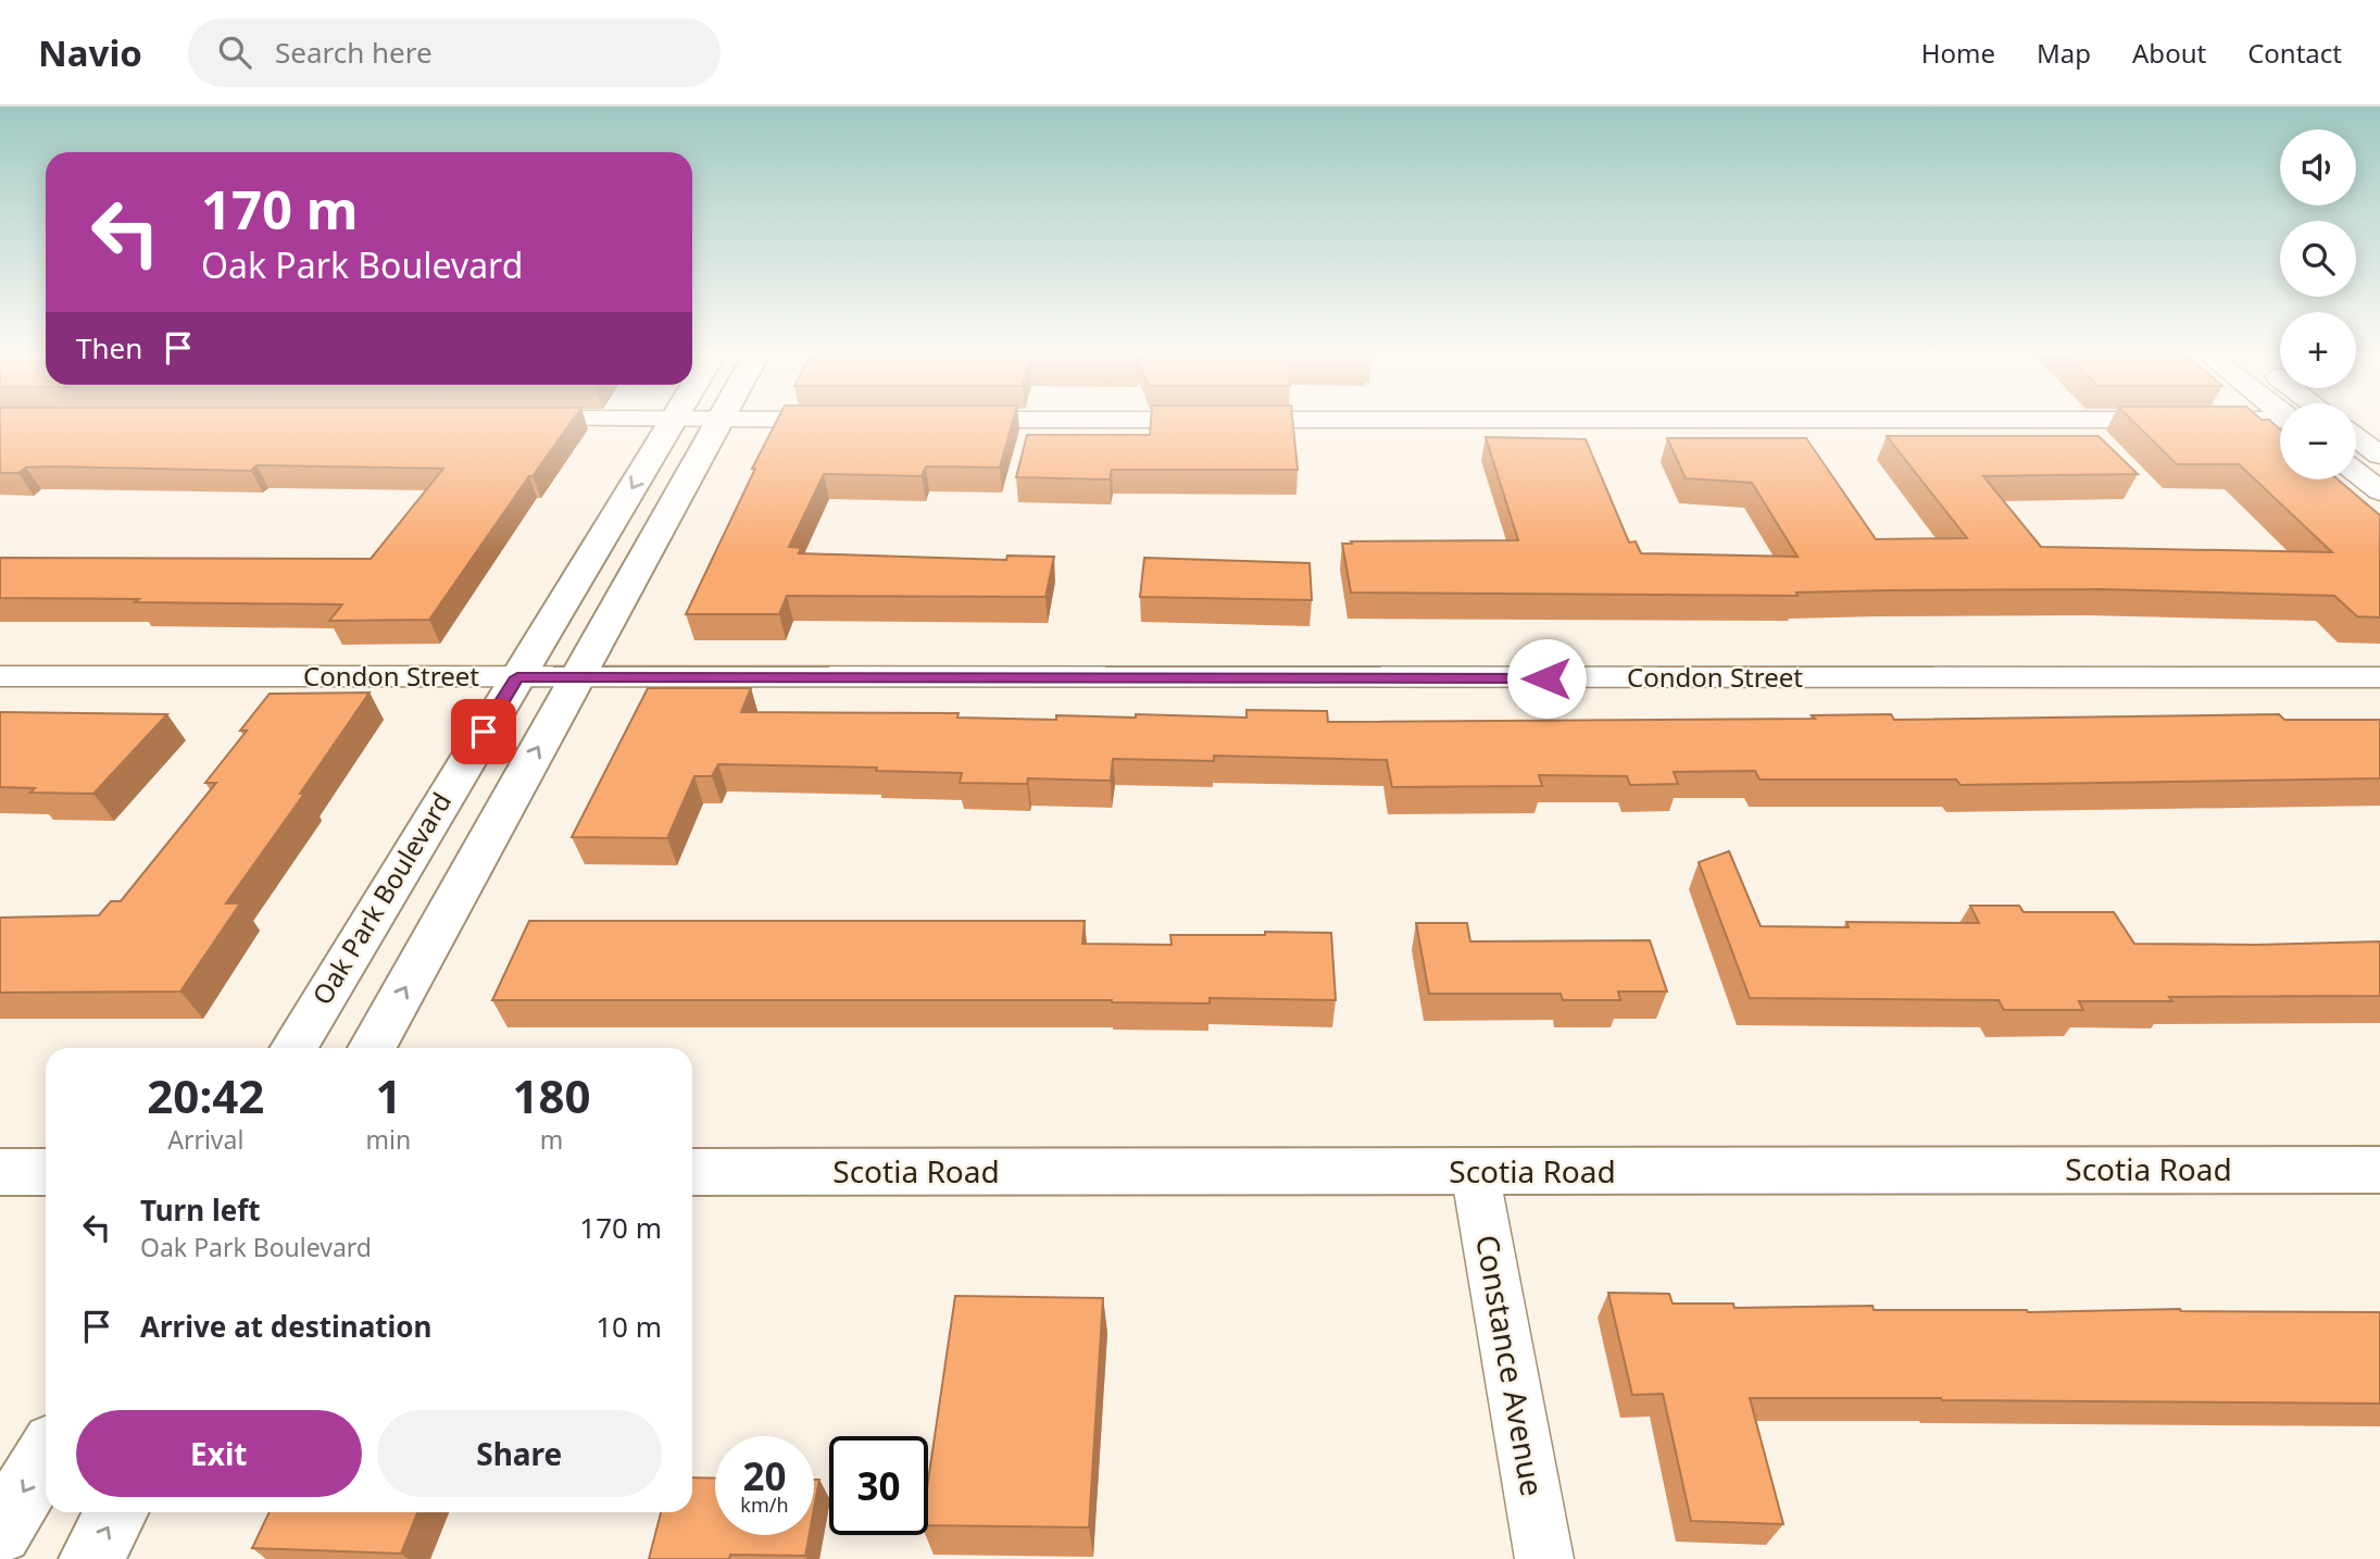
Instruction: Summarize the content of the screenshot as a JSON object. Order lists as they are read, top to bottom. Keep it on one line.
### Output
{"streets":{"street":["Condon Street","Oak Park Boulevard","Scotia Road","Constance Avenue"]},"crossings":[["Condon Street","Oak Park Boulevard"],["Scotia Road","Constance Avenue"]],"page":{"header":"Navio","search":"Search here","nav":["Home","Map","About","Contact"],"map_buttons":["+","−"],"turn":["170 m","Oak Park Boulevard"],"then":"Then","eta":["20:42","Arrival","1","min","180","m"],"list":[{"name":"Turn left","note":"Oak Park Boulevard","value":"170 m"},{"name":"Arrive at destination","value":"10 m"}],"buttons":["Exit","Share"],"speed":"20 km/h","limit":"30"}}
